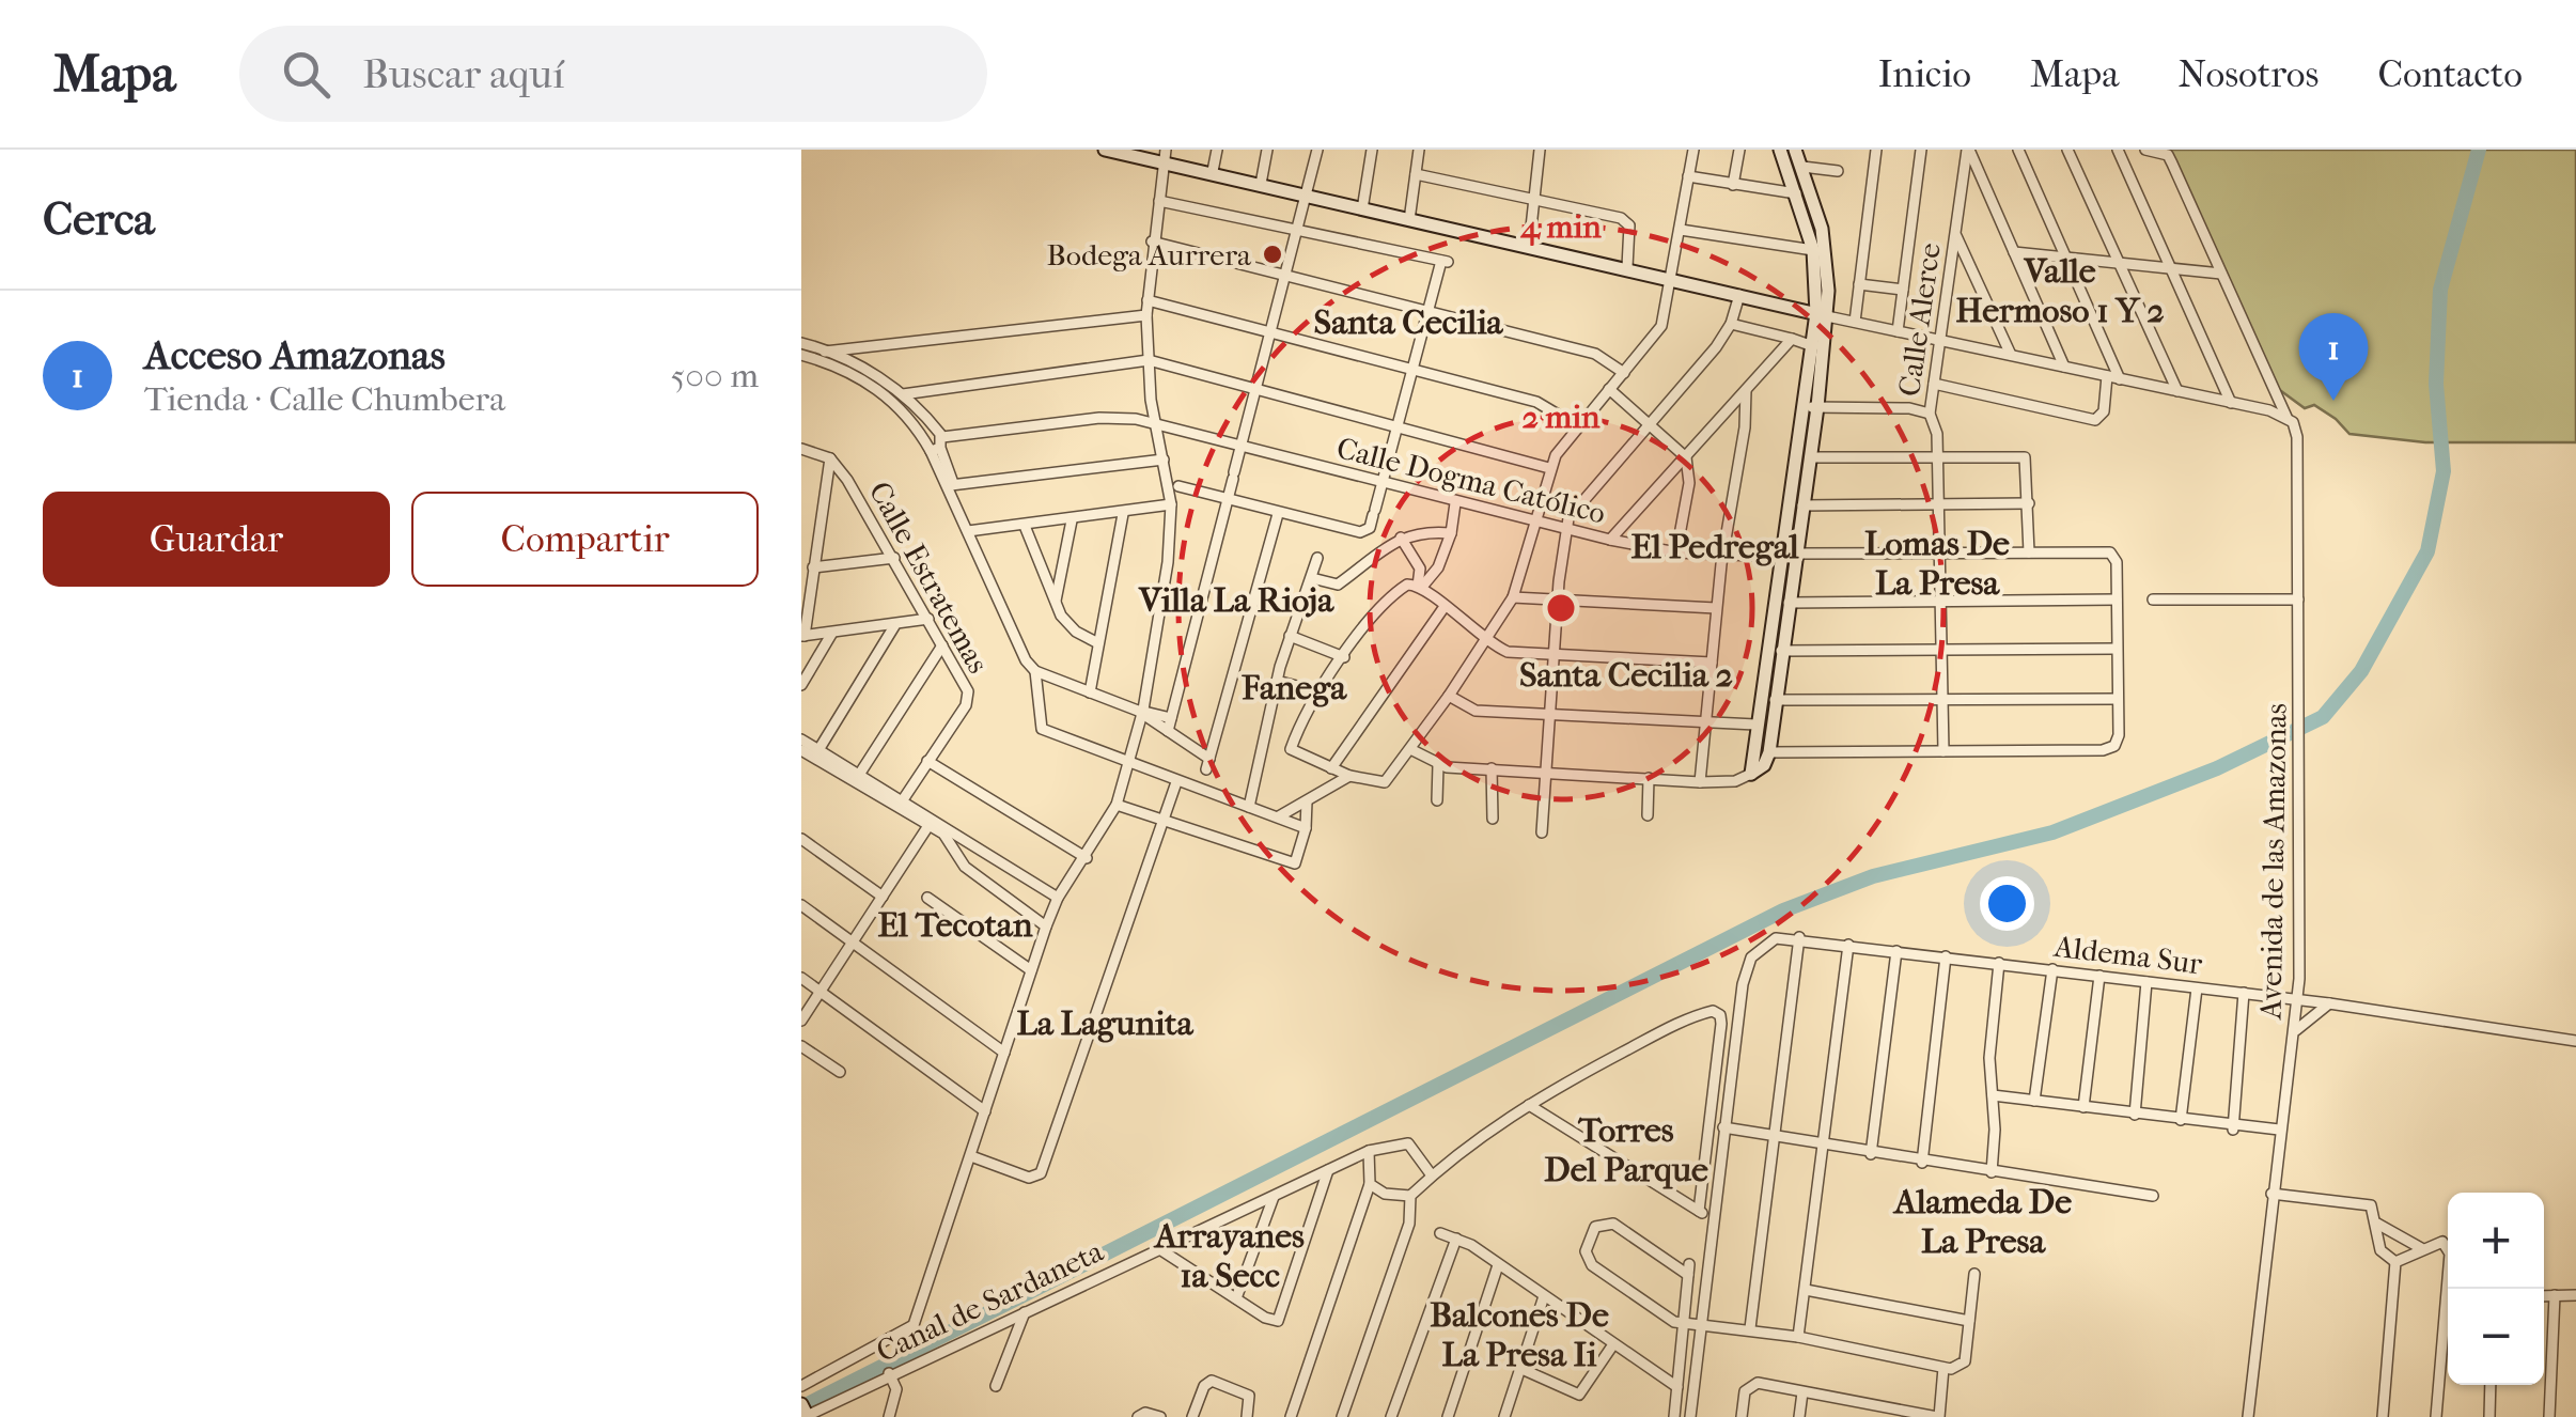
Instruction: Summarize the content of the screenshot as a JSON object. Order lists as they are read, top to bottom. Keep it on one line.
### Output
{"streets":{"street":["Calle Alerce","Calle Dogma Católico","Calle Estratemas","Avenida de las Amazonas","Aldema Sur","Canal de Sardaneta"]},"crossings":[["Avenida de las Amazonas","Aldema Sur"]],"districts":["Valle Hermoso 1 Y 2","Santa Cecilia","Lomas De La Presa","El Pedregal","Villa La Rioja","Santa Cecilia 2","Fanega","El Tecotan","La Lagunita","Torres Del Parque","Alameda De La Presa","Arrayanes 1a Secc","Balcones De La Presa Ii"],"places":["Bodega Aurrera"],"page":{"header":"Mapa","search":"Buscar aquí","nav":["Inicio","Mapa","Nosotros","Contacto"],"heading":"Cerca","list":[{"mark":"1","name":"Acceso Amazonas","note":"Tienda · Calle Chumbera","value":"500 m"}],"pins":"1","buttons":["Guardar","Compartir"],"map_buttons":["+","−"]},"rings":["4 min","2 min"]}
